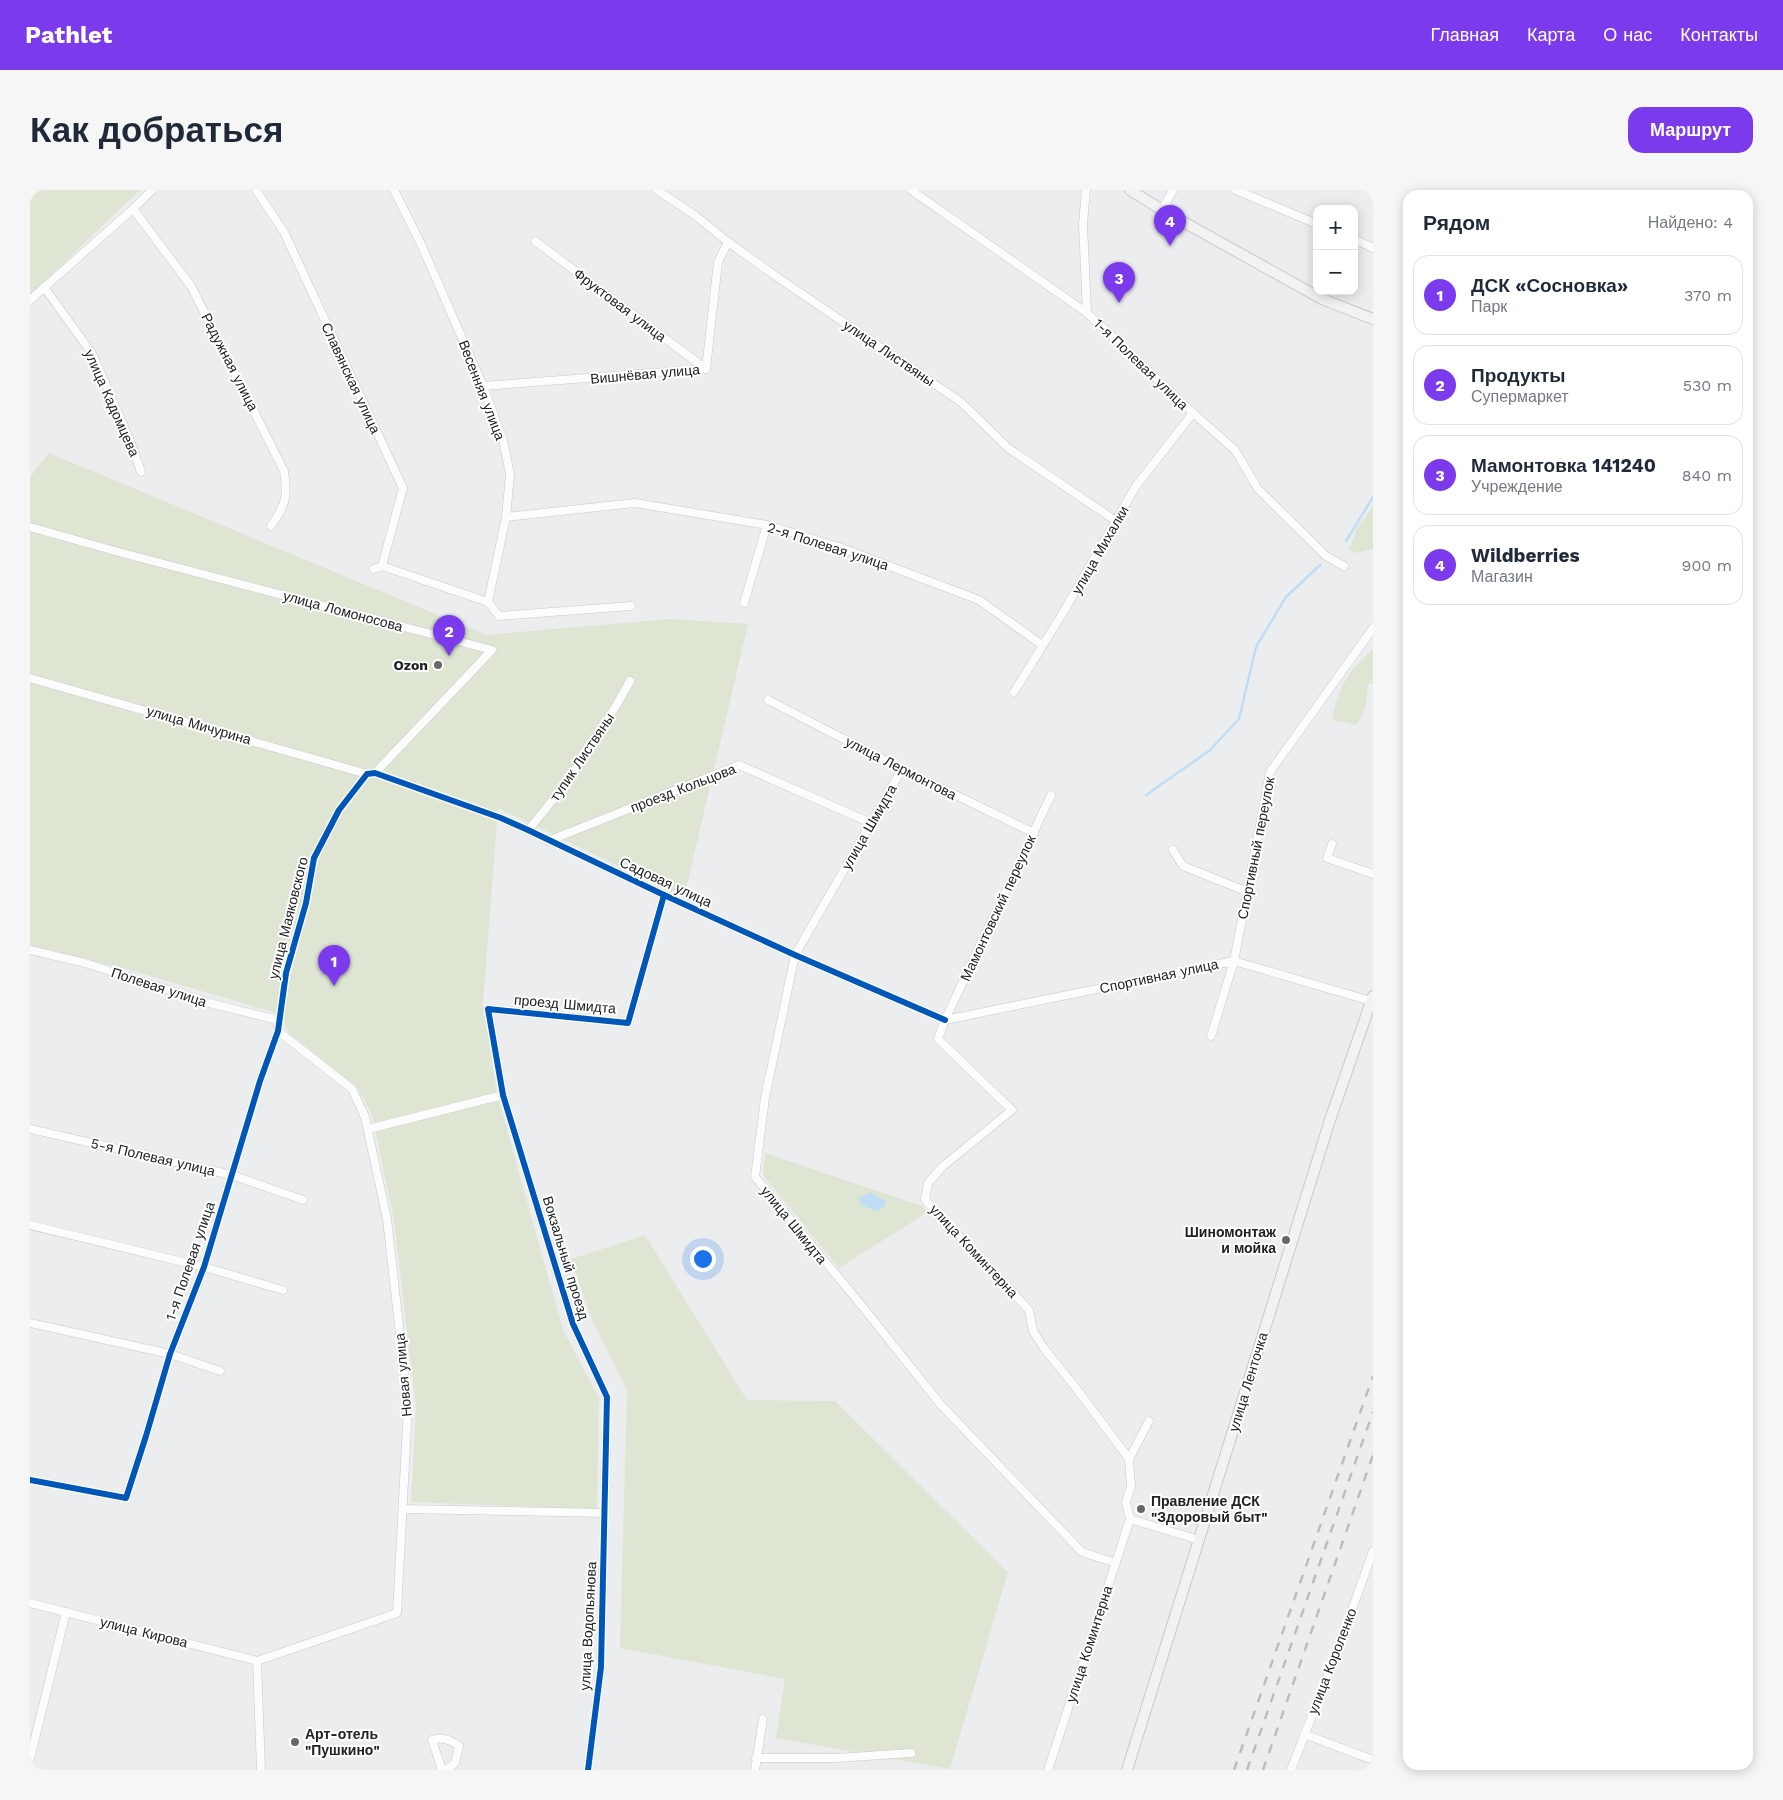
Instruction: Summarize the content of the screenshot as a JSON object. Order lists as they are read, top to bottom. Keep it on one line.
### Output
{"streets":{"main road":["улица Ленточка"],"street":["Фруктовая улица","улица Листвяны","Радужная улица","1-я Полевая улица","Вишнёвая улица","Славянская улица","Весенняя улица","улица Кадомцева","2-я Полевая улица","улица Михалки","улица Ломоносова","улица Мичурина","тупик Листвяны","улица Лермонтова","проезд Кольцова","улица Шмидта","Спортивный переулок","Садовая улица","Мамонтовский переулок","улица Маяковского","Спортивная улица","Полевая улица","проезд Шмидта","5-я Полевая улица","улица Коминтерна","Вокзальный проезд","Новая улица","улица Водопьянова","улица Кирова","улица Короленко"]},"crossings":[["Фруктовая улица","Вишнёвая улица"],["улица Листвяны","Вишнёвая улица"],["улица Листвяны","улица Михалки"],["1-я Полевая улица","улица Михалки"],["1-я Полевая улица","улица Маяковского"],["1-я Полевая улица","Полевая улица"],["1-я Полевая улица","5-я Полевая улица"],["1-я Полевая улица","Новая улица"],["Вишнёвая улица","Весенняя улица"],["Славянская улица","Весенняя улица"],["Весенняя улица","2-я Полевая улица"],["2-я Полевая улица","улица Михалки"],["улица Ломоносова","улица Мичурина"],["улица Ломоносова","Садовая улица"],["улица Ломоносова","улица Маяковского"],["улица Мичурина","Садовая улица"],["улица Мичурина","улица Маяковского"],["тупик Листвяны","Садовая улица"],["улица Лермонтова","улица Шмидта"],["улица Лермонтова","Мамонтовский переулок"],["проезд Кольцова","улица Шмидта"],["проезд Кольцова","Садовая улица"],["улица Шмидта","Садовая улица"],["улица Шмидта","улица Коминтерна"],["Спортивный переулок","Спортивная улица"],["Садовая улица","Мамонтовский переулок"],["Садовая улица","улица Маяковского"],["Садовая улица","Спортивная улица"],["Садовая улица","проезд Шмидта"],["Садовая улица","улица Коминтерна"],["Мамонтовский переулок","Спортивная улица"],["Мамонтовский переулок","улица Коминтерна"],["улица Маяковского","Полевая улица"],["улица Маяковского","Новая улица"],["Спортивная улица","улица Коминтерна"],["Спортивная улица","улица Ленточка"],["Полевая улица","Новая улица"],["проезд Шмидта","Вокзальный проезд"],["Вокзальный проезд","улица Водопьянова"],["Новая улица","улица Кирова"]],"places":["Ozon","Шиномонтаж и мойка","Правление ДСК \"Здоровый быт\"","Арт-отель \"Пушкино\""],"page":{"header":"Pathlet","nav":["Главная","Карта","О нас","Контакты"],"buttons":"Маршрут","title":"Как добраться","heading":["Рядом","Найдено: 4"],"map_buttons":["+","−"],"pins":["4","3","2","1"],"list":[{"mark":"1","name":"ДСК «Сосновка»","note":"Парк","value":"370 m"},{"mark":"2","name":"Продукты","note":"Супермаркет","value":"530 m"},{"mark":"3","name":"Мамонтовка 141240","note":"Учреждение","value":"840 m"},{"mark":"4","name":"Wildberries","note":"Магазин","value":"900 m"}]}}
